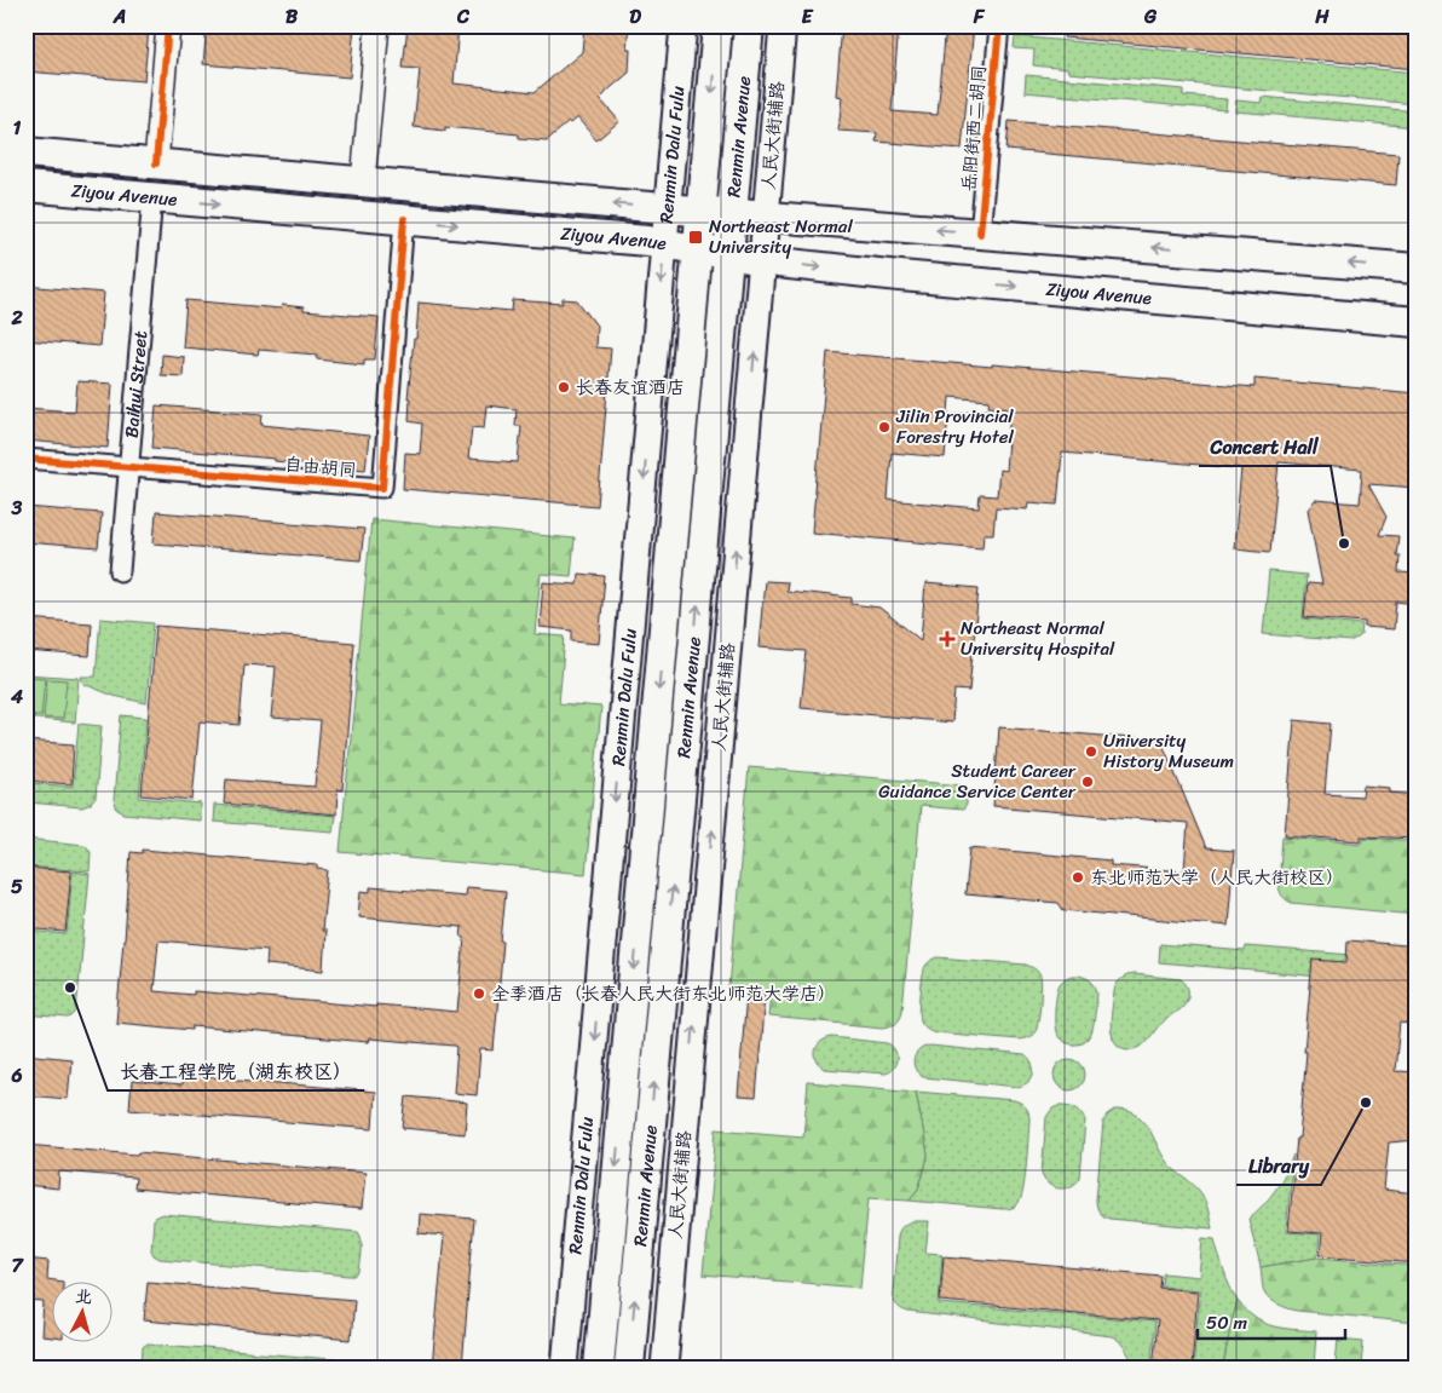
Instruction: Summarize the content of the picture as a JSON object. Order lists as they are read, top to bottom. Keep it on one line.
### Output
{"streets":{"main road":["Renmin Avenue","人民大街辅路","Renmin Dalu Fulu","Ziyou Avenue"],"street":["岳阳街西二胡同","Baihui Street","自由胡同"]},"crossings":[["岳阳街西二胡同","Ziyou Avenue"],["Renmin Avenue","Ziyou Avenue"],["人民大街辅路","Ziyou Avenue"],["Renmin Dalu Fulu","Ziyou Avenue"],["Ziyou Avenue","Baihui Street"],["Ziyou Avenue","自由胡同"],["Baihui Street","自由胡同"]],"one_way":["人民大街辅路","Renmin Dalu Fulu"],"places":{"transit":["Northeast Normal University"],"other":["长春友谊酒店","Jilin Provincial Forestry Hotel","Concert Hall","University History Museum","Student Career Guidance Service Center","东北师范大学（人民大街校区）","长春工程学院（湖东校区）","全季酒店（长春人民大街东北师范大学店）","Library"],"health":["Northeast Normal University Hospital"]},"scale_bar":"50 m","north":"top","grid":{"columns":["A","B","C","D","E","F","G","H"],"rows":["1","2","3","4","5","6","7"]}}
